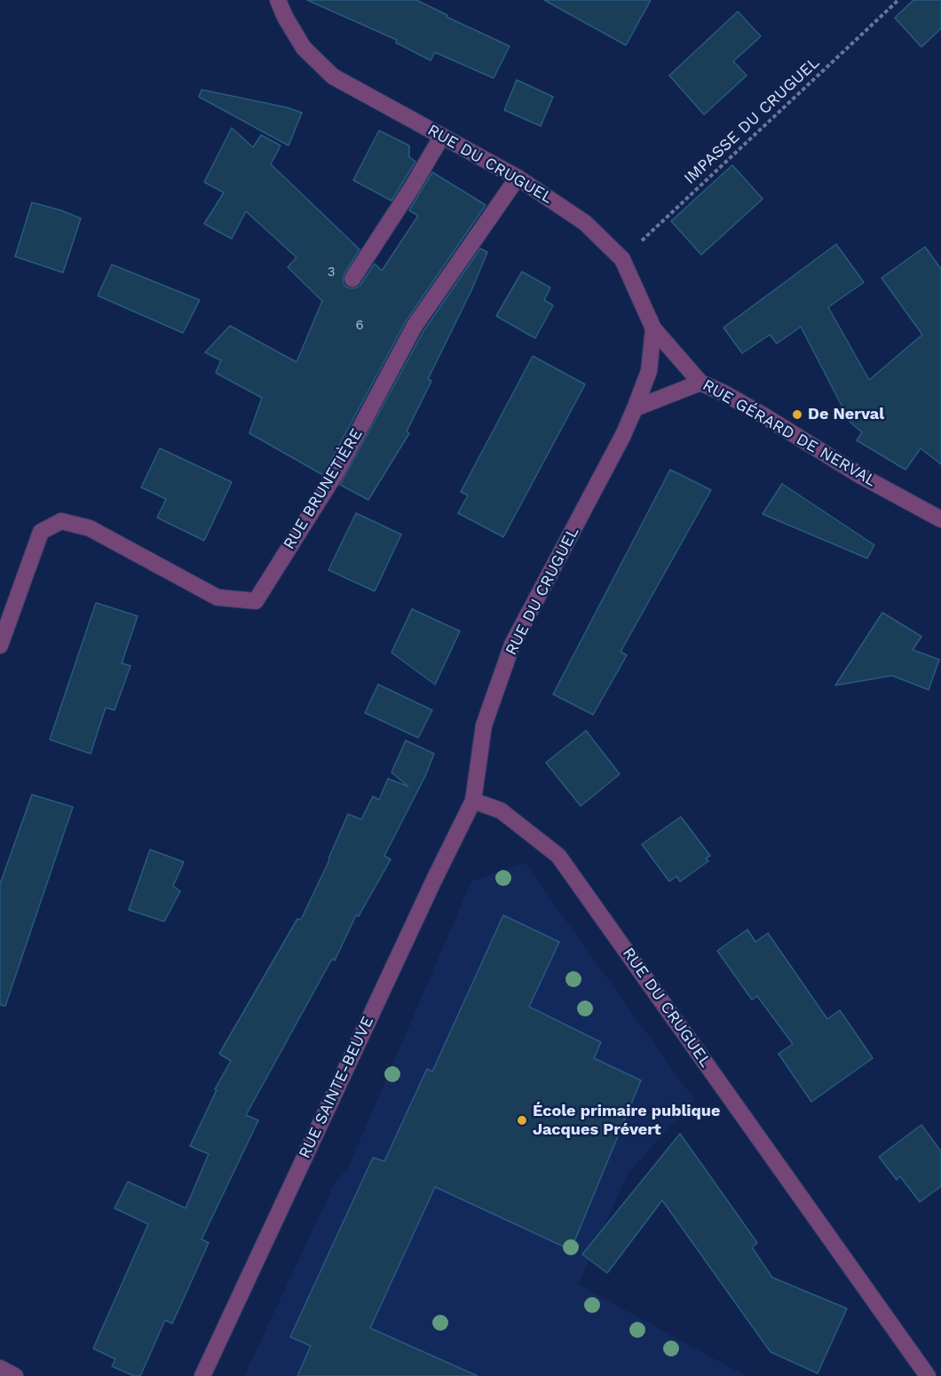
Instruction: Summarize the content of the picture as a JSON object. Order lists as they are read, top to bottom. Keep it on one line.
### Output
{"streets":{"street":["RUE DU CRUGUEL","RUE GÉRARD DE NERVAL","RUE BRUNETIÈRE","RUE SAINTE-BEUVE"],"path":["IMPASSE DU CRUGUEL"]},"crossings":[["IMPASSE DU CRUGUEL","RUE DU CRUGUEL"],["RUE DU CRUGUEL","RUE GÉRARD DE NERVAL"],["RUE DU CRUGUEL","RUE BRUNETIÈRE"],["RUE DU CRUGUEL","RUE SAINTE-BEUVE"]],"places":["De Nerval","École primaire publique Jacques Prévert"],"house_numbers":["3","6"]}
